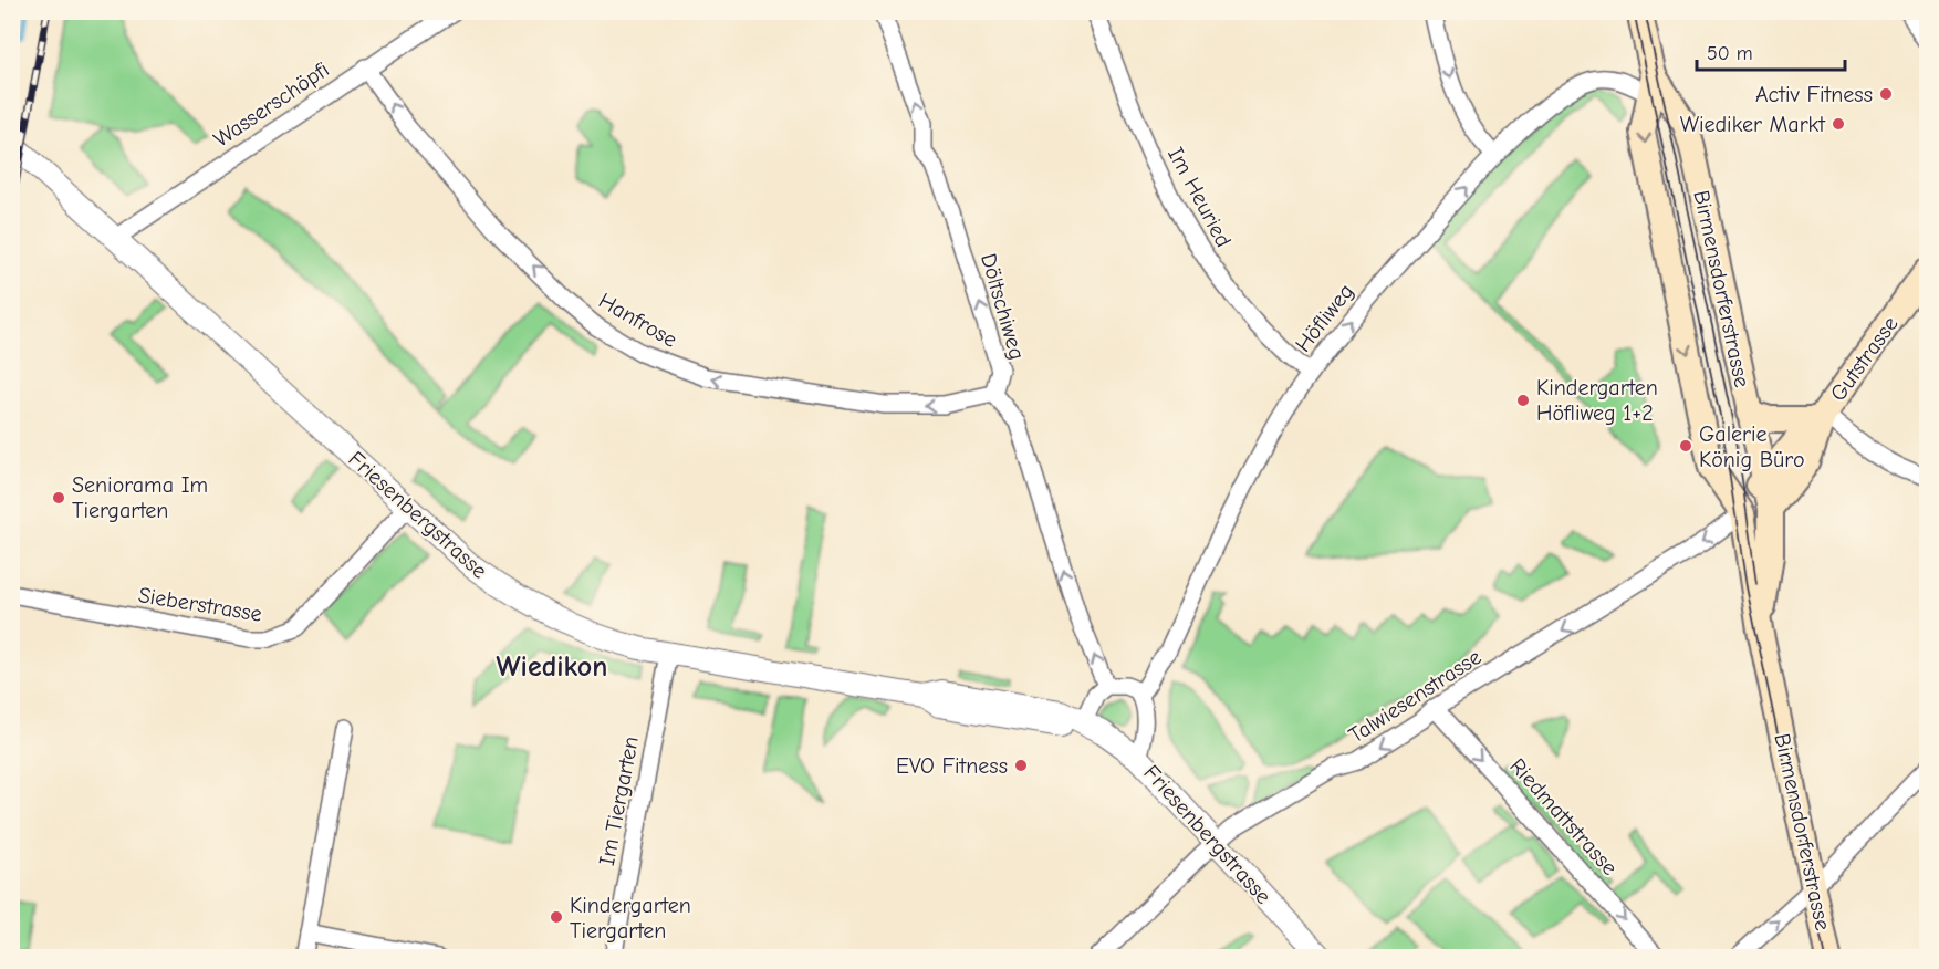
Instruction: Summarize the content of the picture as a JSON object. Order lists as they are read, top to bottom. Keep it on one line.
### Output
{"streets":{"main road":["Birmensdorferstrasse","Gutstrasse"],"street":["Wasserschöpfi","Im Heuried","Döltschiweg","Höfliweg","Hanfrose","Friesenbergstrasse","Sieberstrasse","Talwiesenstrasse","Im Tiergarten","Riedmattstrasse"]},"crossings":[["Wasserschöpfi","Hanfrose"],["Wasserschöpfi","Friesenbergstrasse"],["Im Heuried","Höfliweg"],["Birmensdorferstrasse","Höfliweg"],["Birmensdorferstrasse","Gutstrasse"],["Birmensdorferstrasse","Talwiesenstrasse"],["Döltschiweg","Hanfrose"],["Gutstrasse","Talwiesenstrasse"],["Friesenbergstrasse","Sieberstrasse"],["Friesenbergstrasse","Talwiesenstrasse"],["Friesenbergstrasse","Im Tiergarten"],["Talwiesenstrasse","Riedmattstrasse"]],"one_way":["Döltschiweg","Hanfrose","Talwiesenstrasse","Riedmattstrasse"],"districts":["Wiedikon"],"places":["Activ Fitness","Wiediker Markt","Kindergarten Höfliweg 1+2","Galerie König Büro","Seniorama Im Tiergarten","EVO Fitness","Kindergarten Tiergarten"],"scale_bar":"50 m"}
